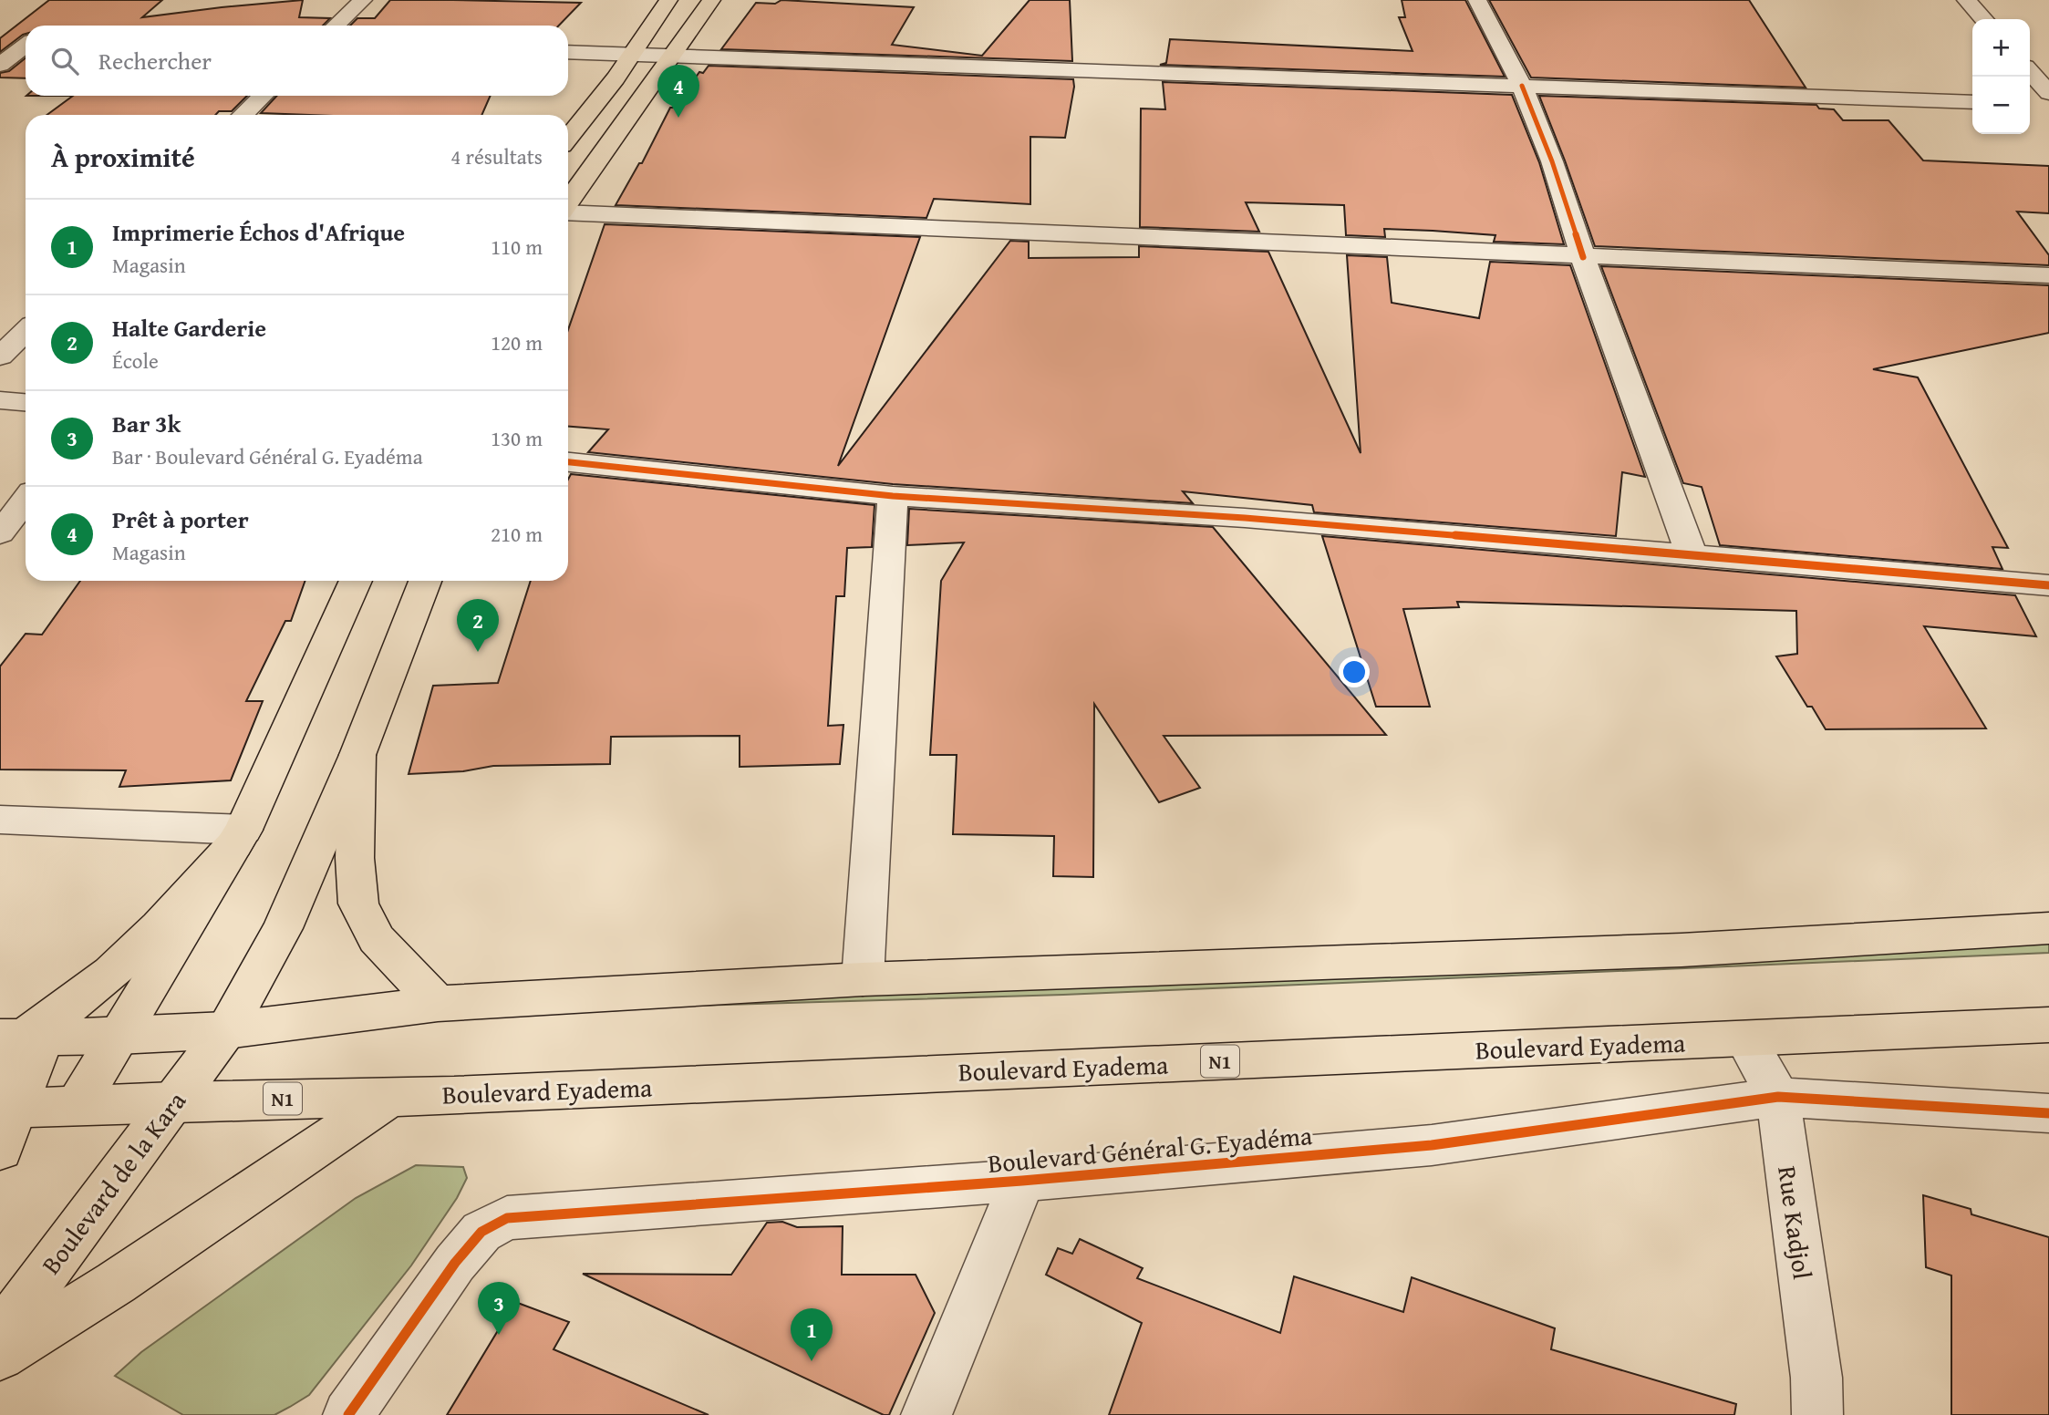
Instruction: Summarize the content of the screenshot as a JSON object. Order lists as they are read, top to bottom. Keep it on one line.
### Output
{"streets":{"main road":["Boulevard Eyadema","N1","Boulevard de la Kara"],"street":["Boulevard Général G. Eyadéma","Rue Kadjol"]},"crossings":[["Boulevard Eyadema","Boulevard de la Kara"],["Boulevard Eyadema","Rue Kadjol"],["Boulevard Général G. Eyadéma","Rue Kadjol"]],"page":{"map_buttons":["+","−"],"search":"Rechercher","pins":["4","2","3","1"],"heading":["À proximité","4 résultats"],"list":[{"mark":"1","name":"Imprimerie Échos d'Afrique","note":"Magasin","value":"110 m"},{"mark":"2","name":"Halte Garderie","note":"École","value":"120 m"},{"mark":"3","name":"Bar 3k","note":"Bar · Boulevard Général G. Eyadéma","value":"130 m"},{"mark":"4","name":"Prêt à porter","note":"Magasin","value":"210 m"}]}}
